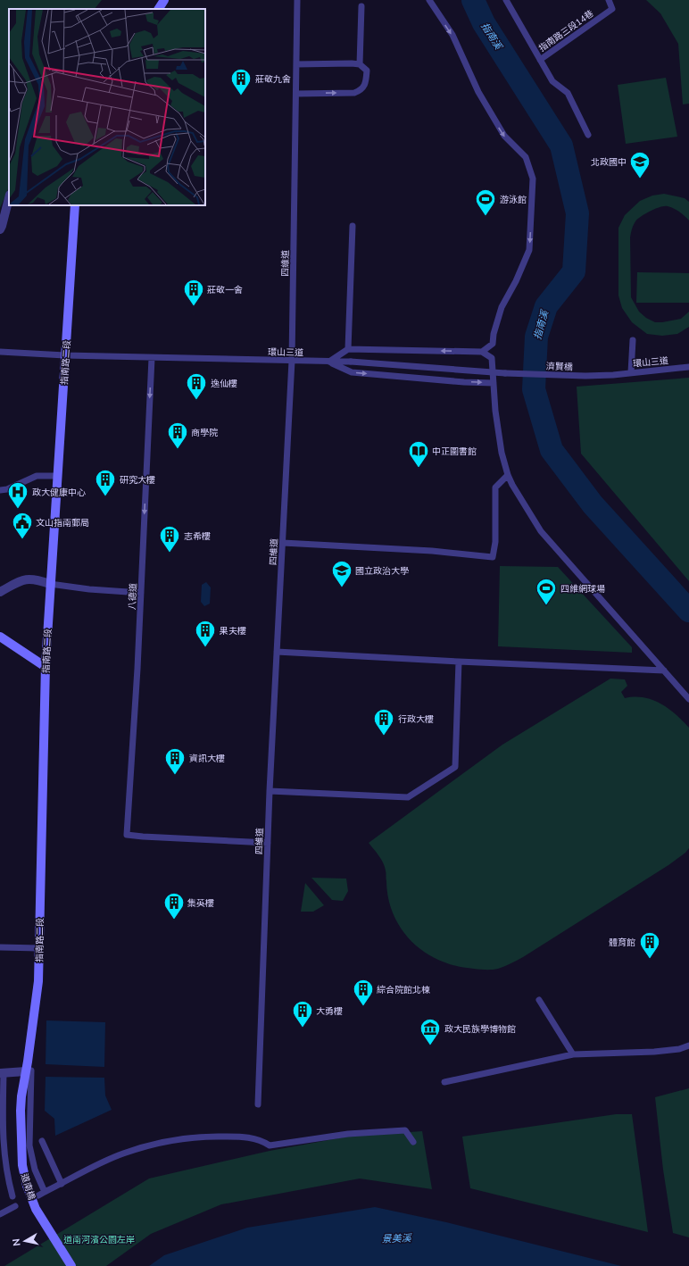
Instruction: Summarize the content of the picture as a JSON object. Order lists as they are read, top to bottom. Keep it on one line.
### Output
{"streets":{"street":["指南路二段","道南橋"],"lane":["指南路三段14巷","四維道","環山三道","濟賢橋","八德道"]},"crossings":[["四維道","環山三道"],["四維道","八德道"],["環山三道","指南路二段"],["環山三道","濟賢橋"],["環山三道","八德道"],["指南路二段","道南橋"]],"one_way":["八德道"],"water":["指南溪","景美溪"],"parks":["道南河濱公園左岸"],"places":{"building":["莊敬九舍","莊敬一舍","逸仙樓","商學院","研究大樓","志希樓","果夫樓","行政大樓","資訊大樓","集英樓","體育館","綜合院館北棟","大勇樓"],"school or university":["北政國中","國立政治大學"],"sports":["游泳館","四維網球場"],"library":["中正圖書館"],"hospital":["政大健康中心"],"public building":["文山指南郵局"],"museum":["政大民族學博物館"]},"north":"left"}
